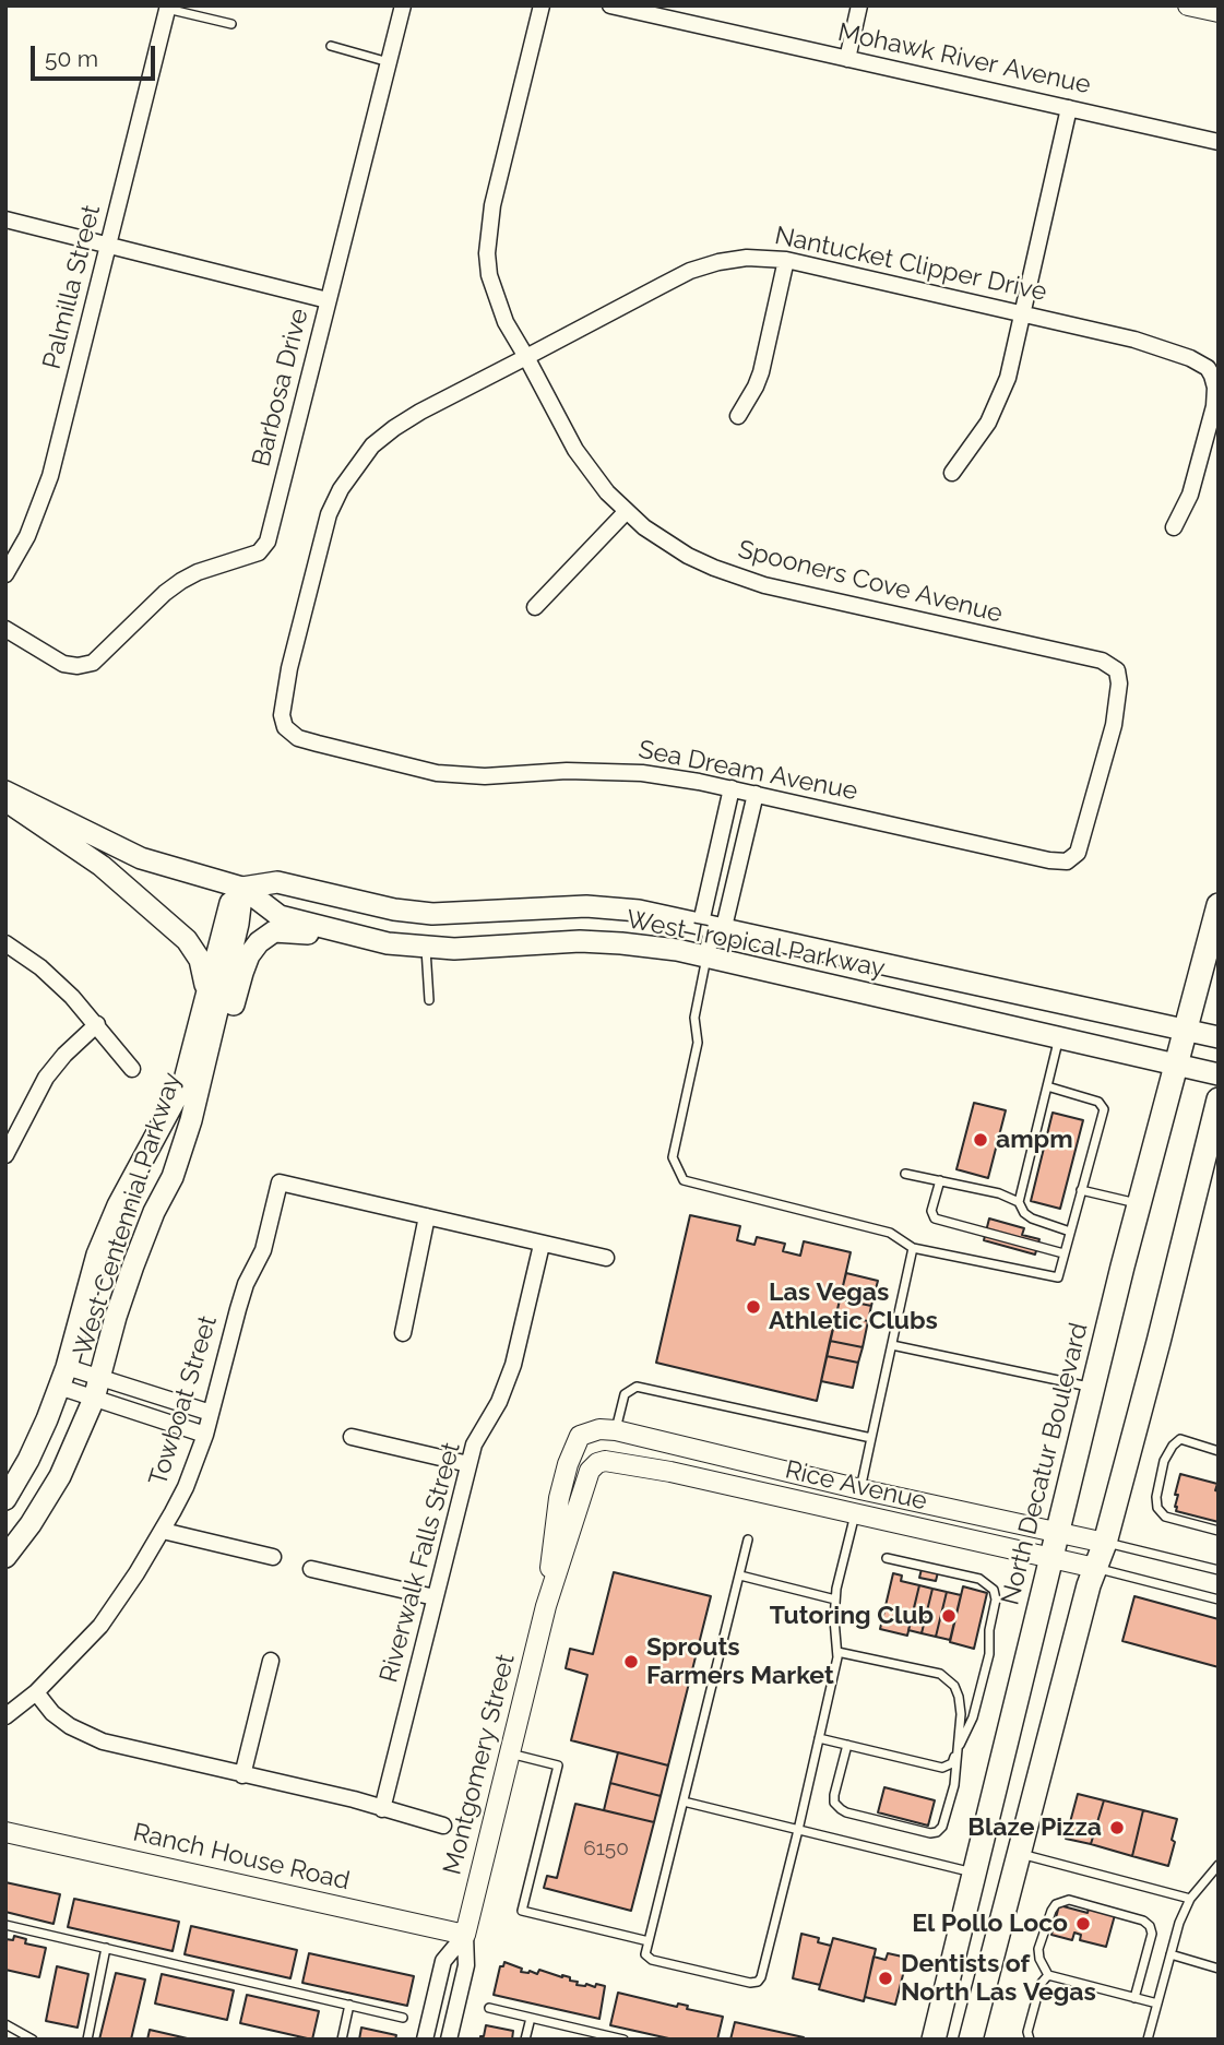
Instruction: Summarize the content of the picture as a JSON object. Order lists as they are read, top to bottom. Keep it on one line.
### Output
{"streets":{"main road":["West Tropical Parkway","West Centennial Parkway","North Decatur Boulevard"],"street":["Mohawk River Avenue","Nantucket Clipper Drive","Palmilla Street","Barbosa Drive","Spooners Cove Avenue","Sea Dream Avenue","Towboat Street","Rice Avenue","Riverwalk Falls Street","Montgomery Street","Ranch House Road"]},"crossings":[["Nantucket Clipper Drive","Spooners Cove Avenue"],["Nantucket Clipper Drive","Sea Dream Avenue"],["Spooners Cove Avenue","Sea Dream Avenue"],["West Tropical Parkway","West Centennial Parkway"],["West Tropical Parkway","North Decatur Boulevard"],["North Decatur Boulevard","Rice Avenue"],["Rice Avenue","Montgomery Street"],["Montgomery Street","Ranch House Road"]],"places":["ampm","Las Vegas Athletic Clubs","Tutoring Club","Sprouts Farmers Market","Blaze Pizza","El Pollo Loco","Dentists of North Las Vegas"],"house_numbers":["6150"],"scale_bar":"50 m"}
